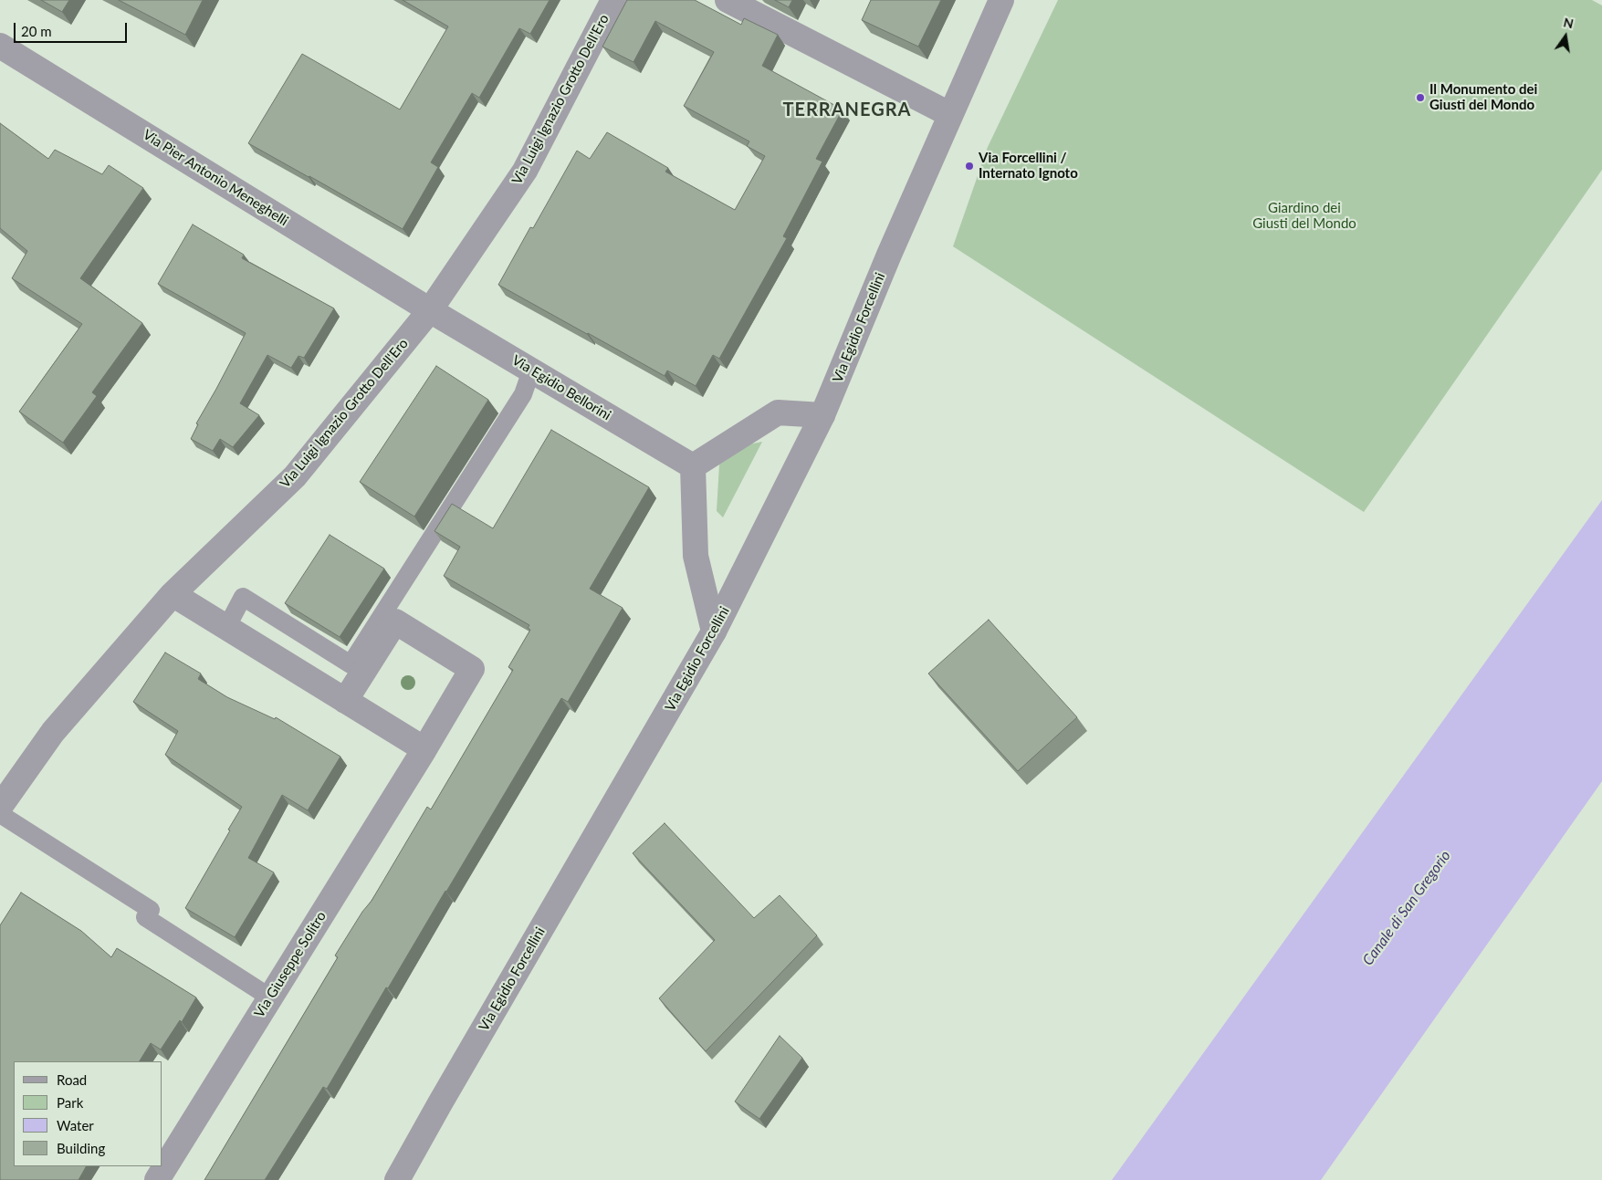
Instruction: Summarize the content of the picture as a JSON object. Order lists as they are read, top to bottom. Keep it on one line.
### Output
{"streets":{"street":["Via Luigi Ignazio Grotto Dell'Ero","Via Pier Antonio Meneghelli","Via Egidio Forcellini","Via Egidio Bellorini","Via Giuseppe Solitro"]},"crossings":[["Via Luigi Ignazio Grotto Dell'Ero","Via Pier Antonio Meneghelli"],["Via Luigi Ignazio Grotto Dell'Ero","Via Egidio Bellorini"],["Via Pier Antonio Meneghelli","Via Egidio Bellorini"]],"districts":["TERRANEGRA"],"water":["Canale di San Gregorio"],"parks":["Giardino dei Giusti del Mondo"],"places":["Il Monumento dei Giusti del Mondo","Via Forcellini / Internato Ignoto"],"legend":["Road","Park","Water","Building"],"scale_bar":"20 m","north":"top"}
